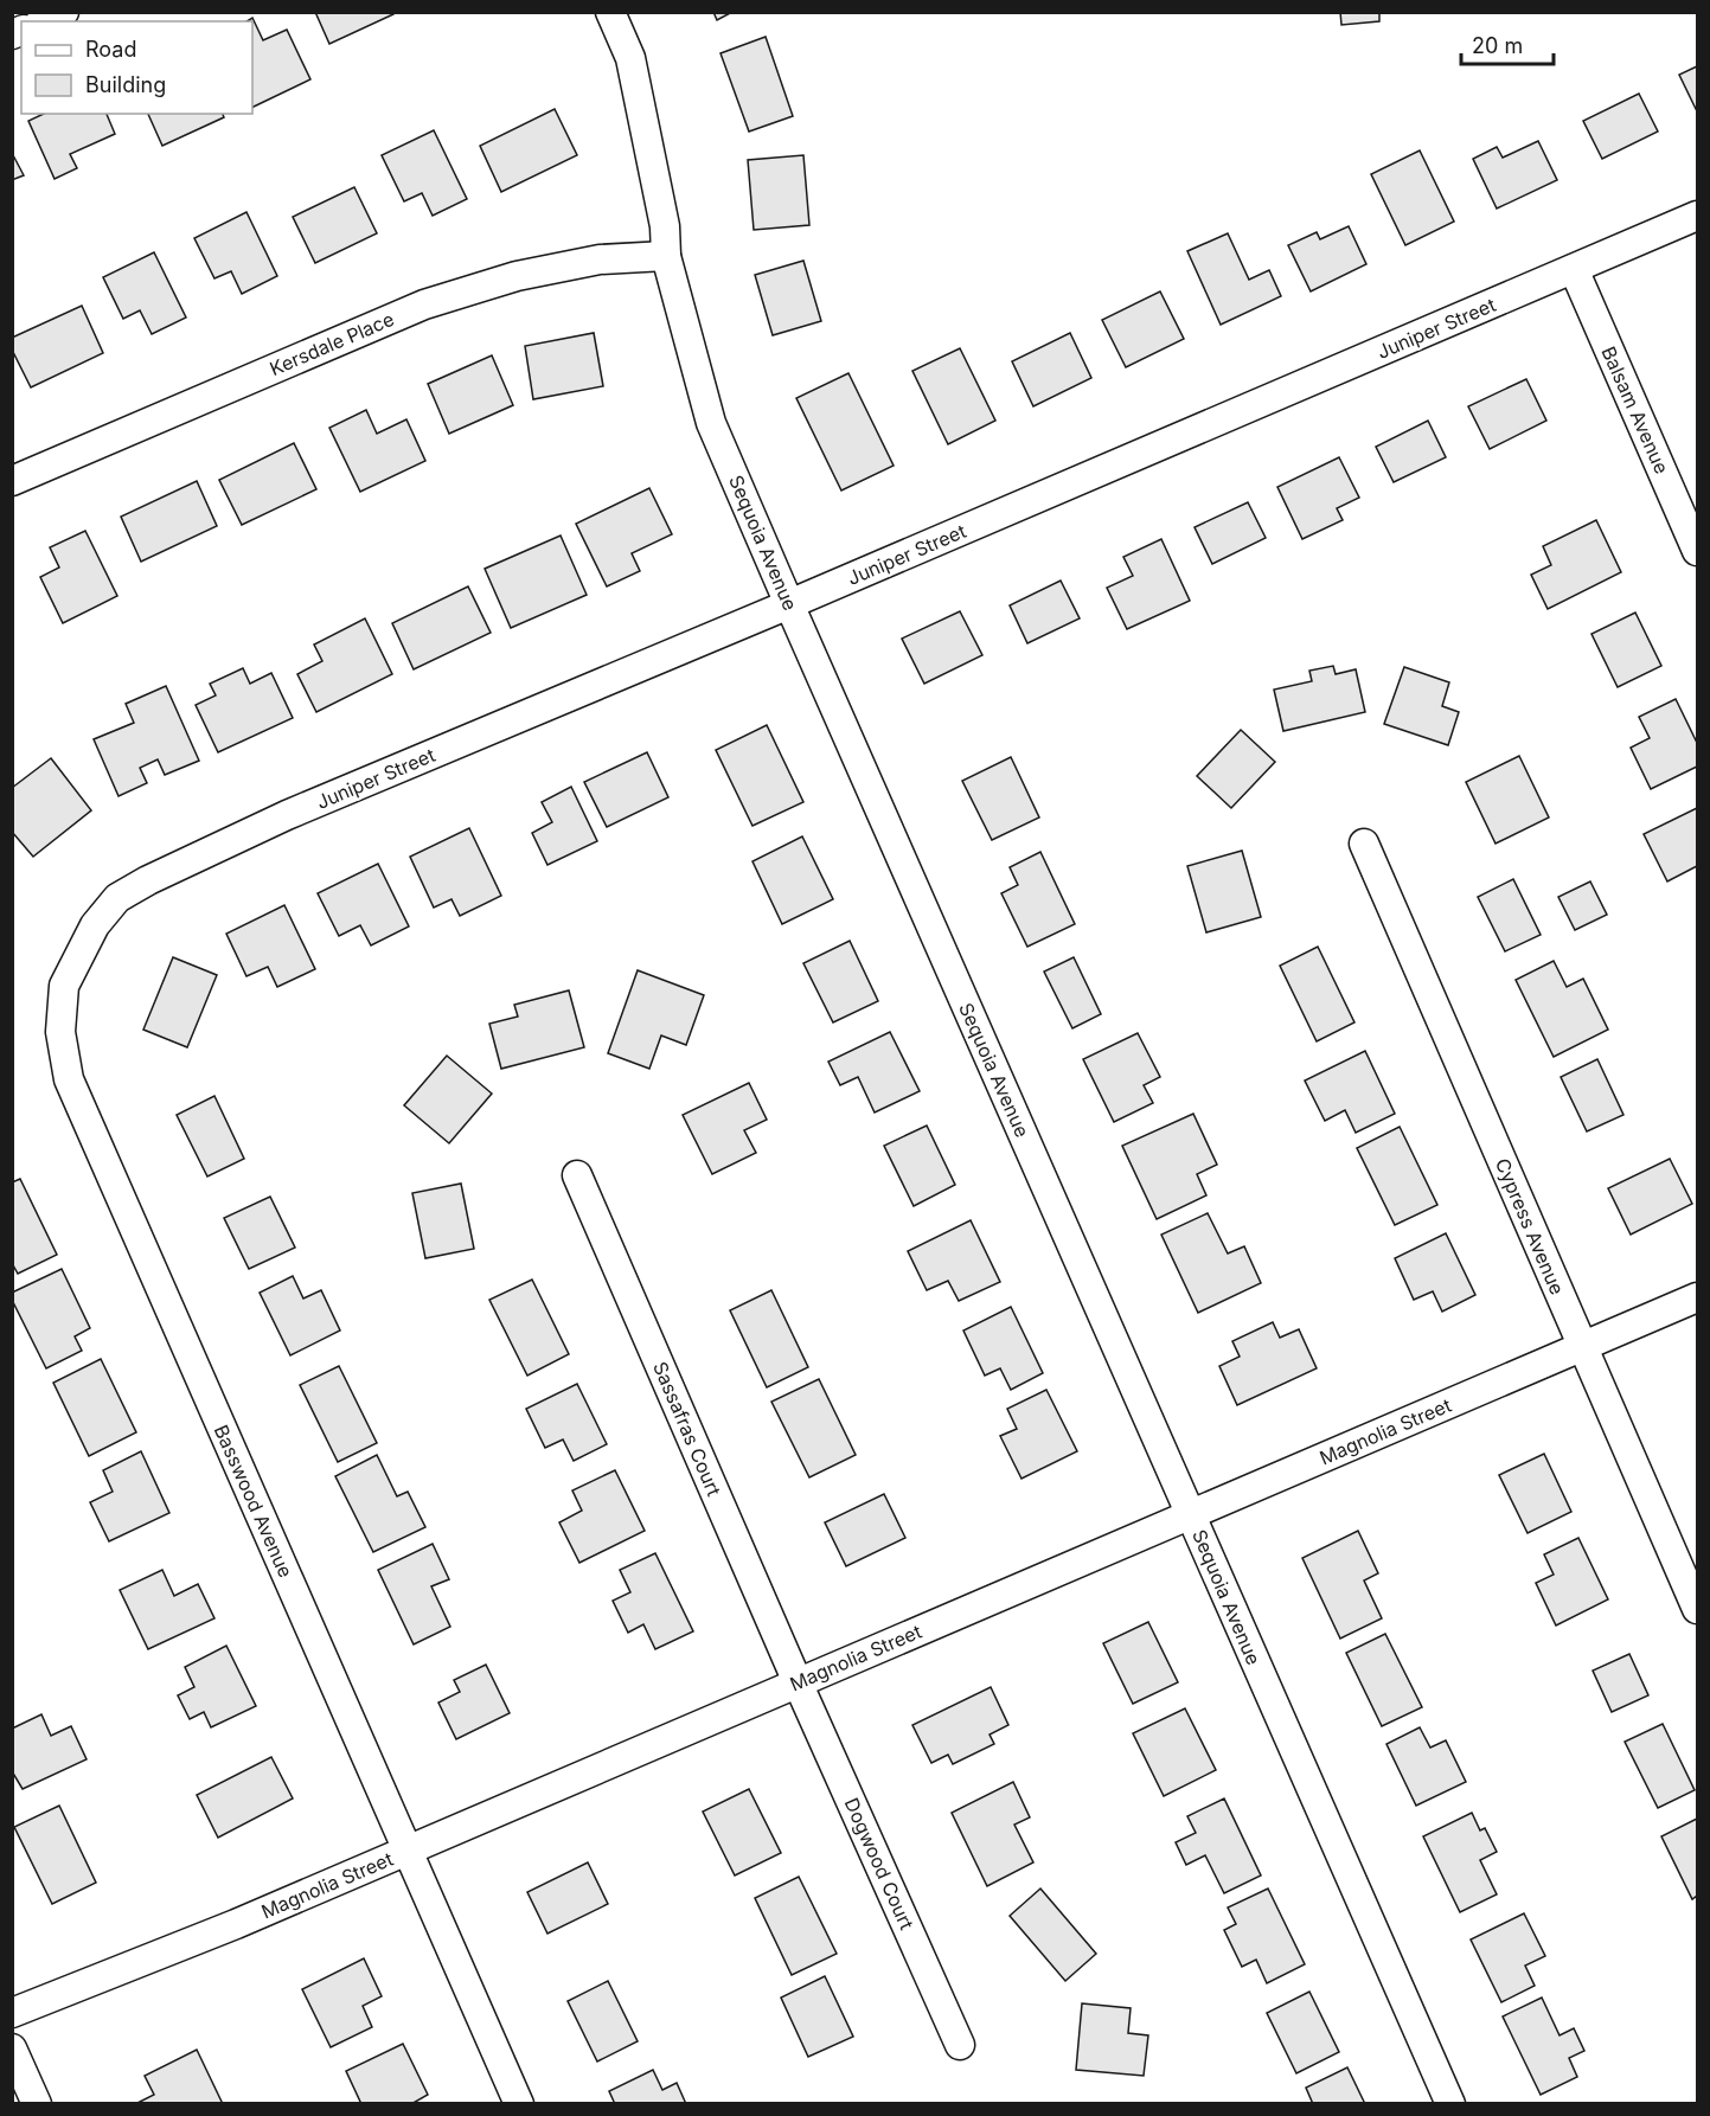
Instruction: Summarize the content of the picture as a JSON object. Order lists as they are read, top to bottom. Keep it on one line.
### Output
{"streets":{"street":["Juniper Street","Kersdale Place","Balsam Avenue","Sequoia Avenue","Cypress Avenue","Sassafras Court","Magnolia Street","Basswood Avenue","Dogwood Court"]},"crossings":[["Juniper Street","Balsam Avenue"],["Juniper Street","Sequoia Avenue"],["Juniper Street","Basswood Avenue"],["Kersdale Place","Sequoia Avenue"],["Sequoia Avenue","Magnolia Street"],["Cypress Avenue","Magnolia Street"],["Sassafras Court","Magnolia Street"],["Sassafras Court","Dogwood Court"],["Magnolia Street","Basswood Avenue"],["Magnolia Street","Dogwood Court"]],"legend":["Road","Building"],"scale_bar":"20 m"}
